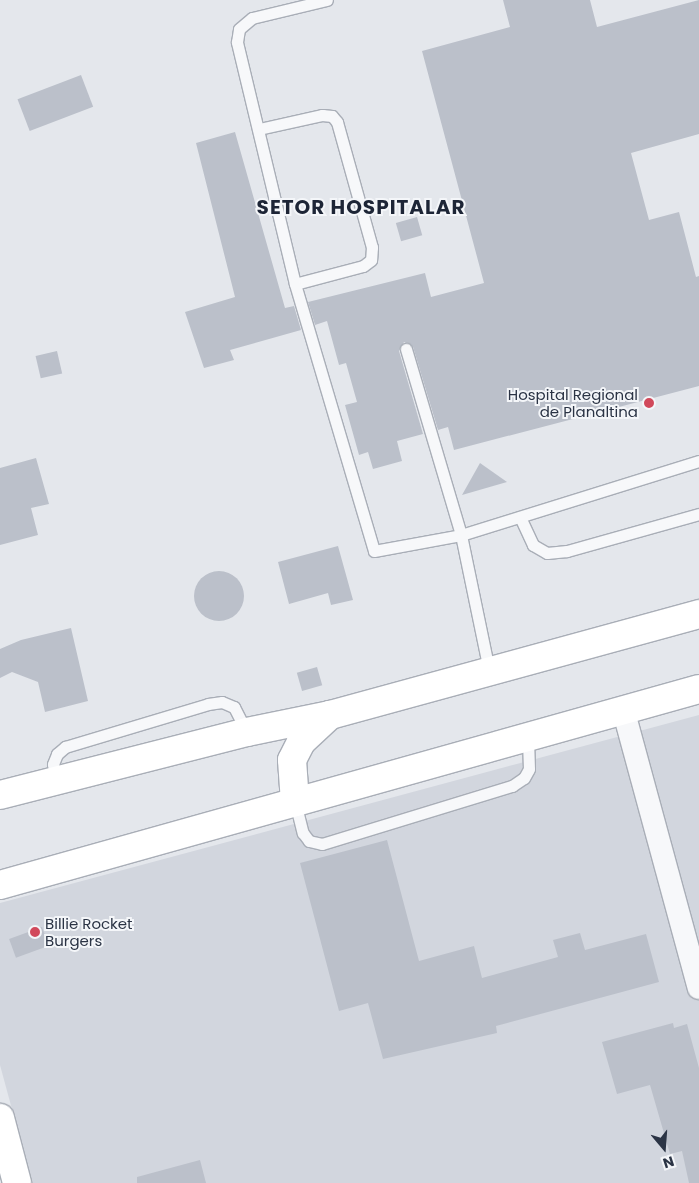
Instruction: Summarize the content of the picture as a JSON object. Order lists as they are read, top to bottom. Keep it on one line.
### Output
{"districts":["SETOR HOSPITALAR"],"places":["Hospital Regional de Planaltina","Billie Rocket Burgers"],"north":"bottom"}
